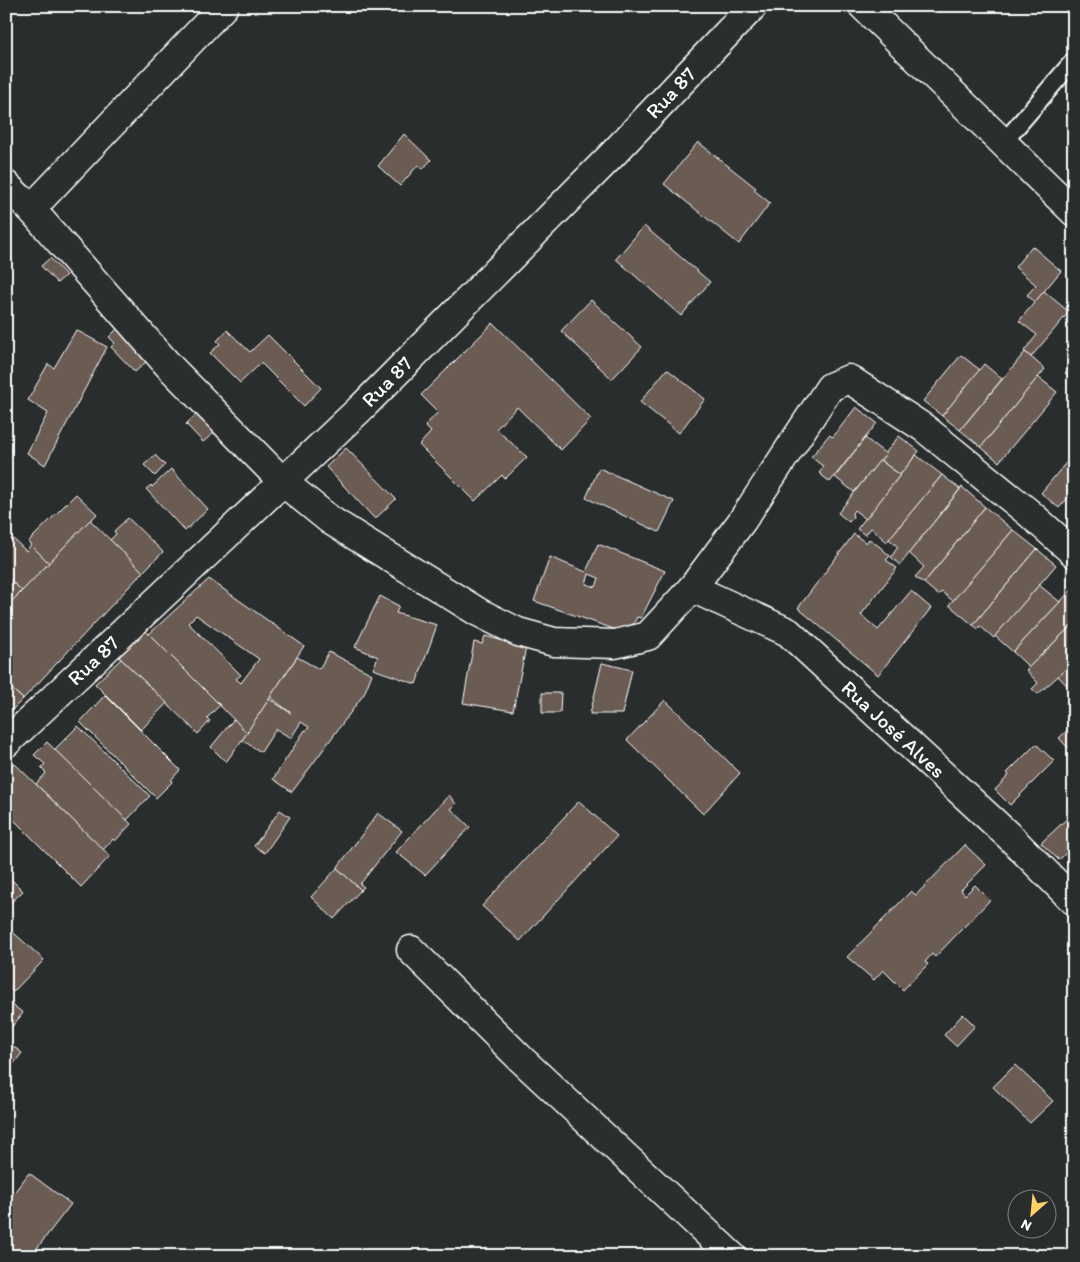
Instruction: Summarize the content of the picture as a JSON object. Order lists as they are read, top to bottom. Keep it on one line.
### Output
{"streets":{"street":["Rua 87","Rua José Alves"]},"north":"bottom left"}
